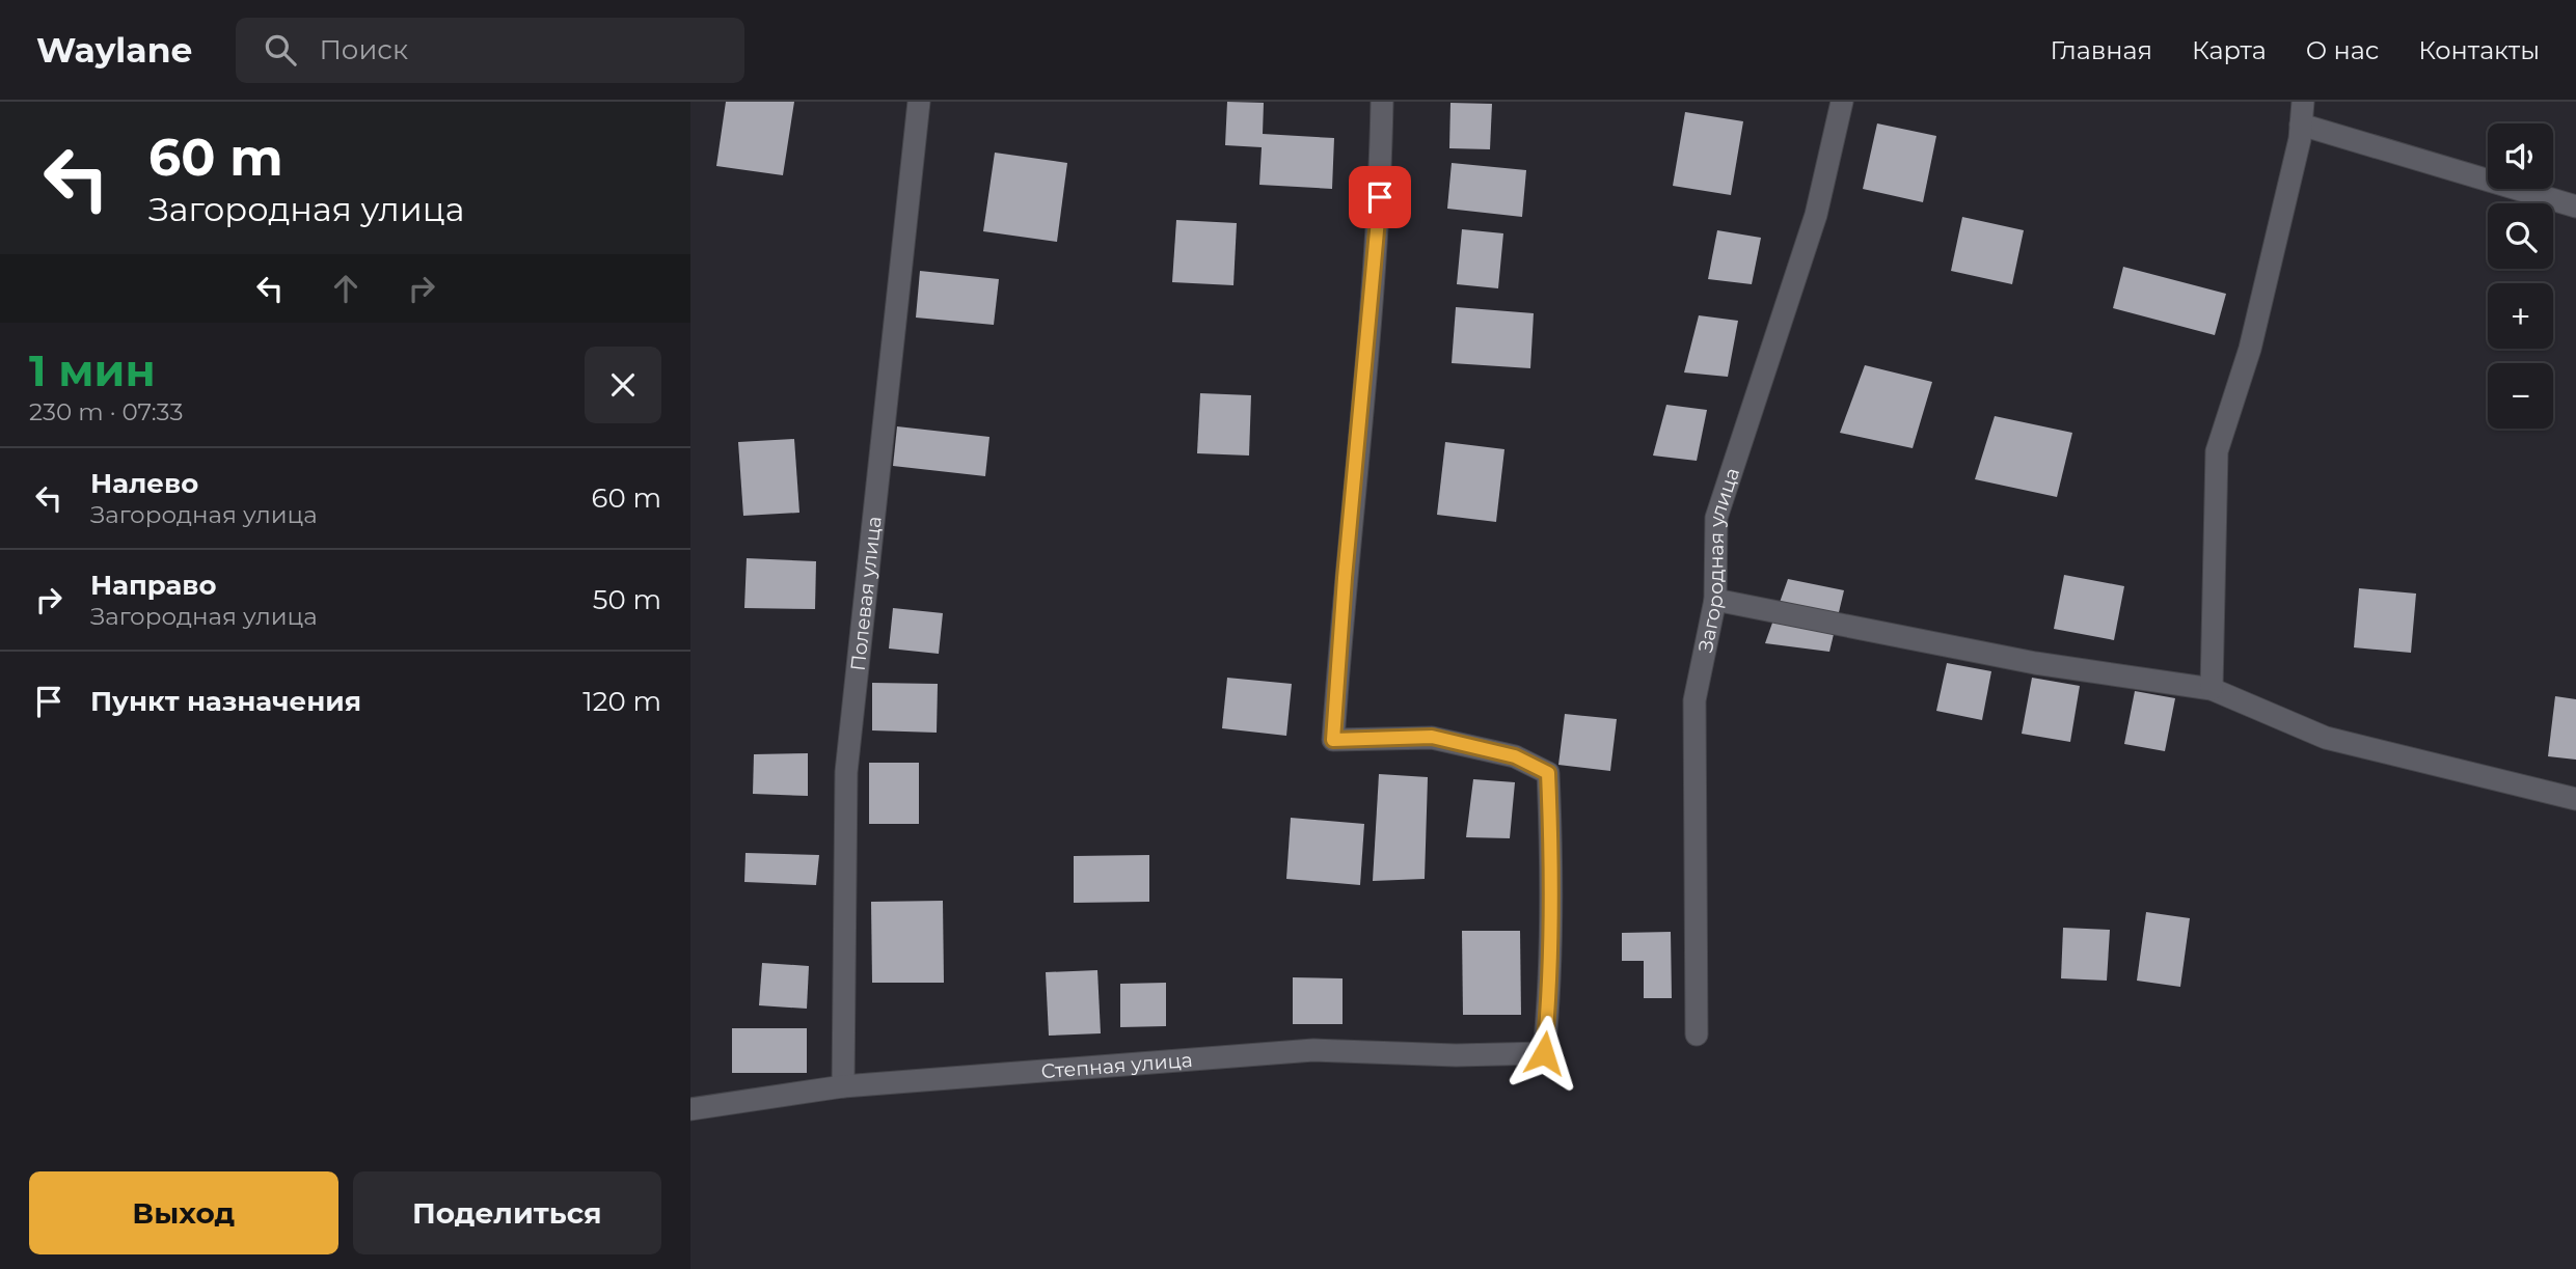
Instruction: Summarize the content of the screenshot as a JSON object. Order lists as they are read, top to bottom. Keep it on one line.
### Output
{"streets":{"street":["Загородная улица","Полевая улица","Степная улица"]},"crossings":[["Полевая улица","Степная улица"]],"page":{"header":"Waylane","search":"Поиск","nav":["Главная","Карта","О нас","Контакты"],"turn":["60 m","Загородная улица"],"map_buttons":["+","−"],"heading":["1 мин","230 m · 07:33"],"list":[{"name":"Налево","note":"Загородная улица","value":"60 m"},{"name":"Направо","note":"Загородная улица","value":"50 m"},{"name":"Пункт назначения","value":"120 m"}],"buttons":["Выход","Поделиться"]}}
